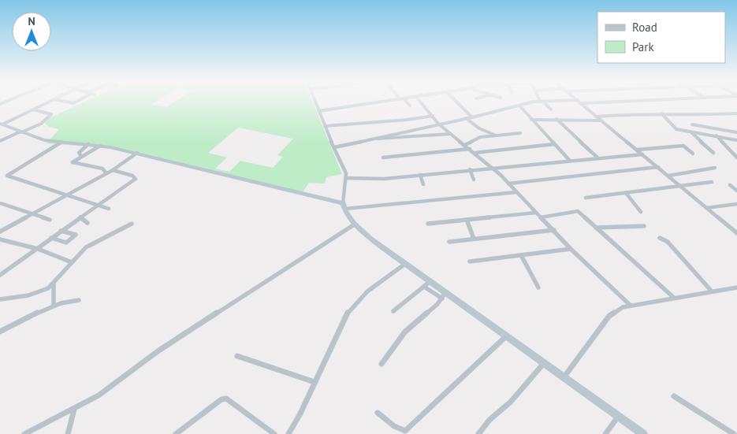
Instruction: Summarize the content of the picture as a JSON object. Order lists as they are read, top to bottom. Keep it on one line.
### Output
{"legend":["Road","Park"],"north":"top"}
